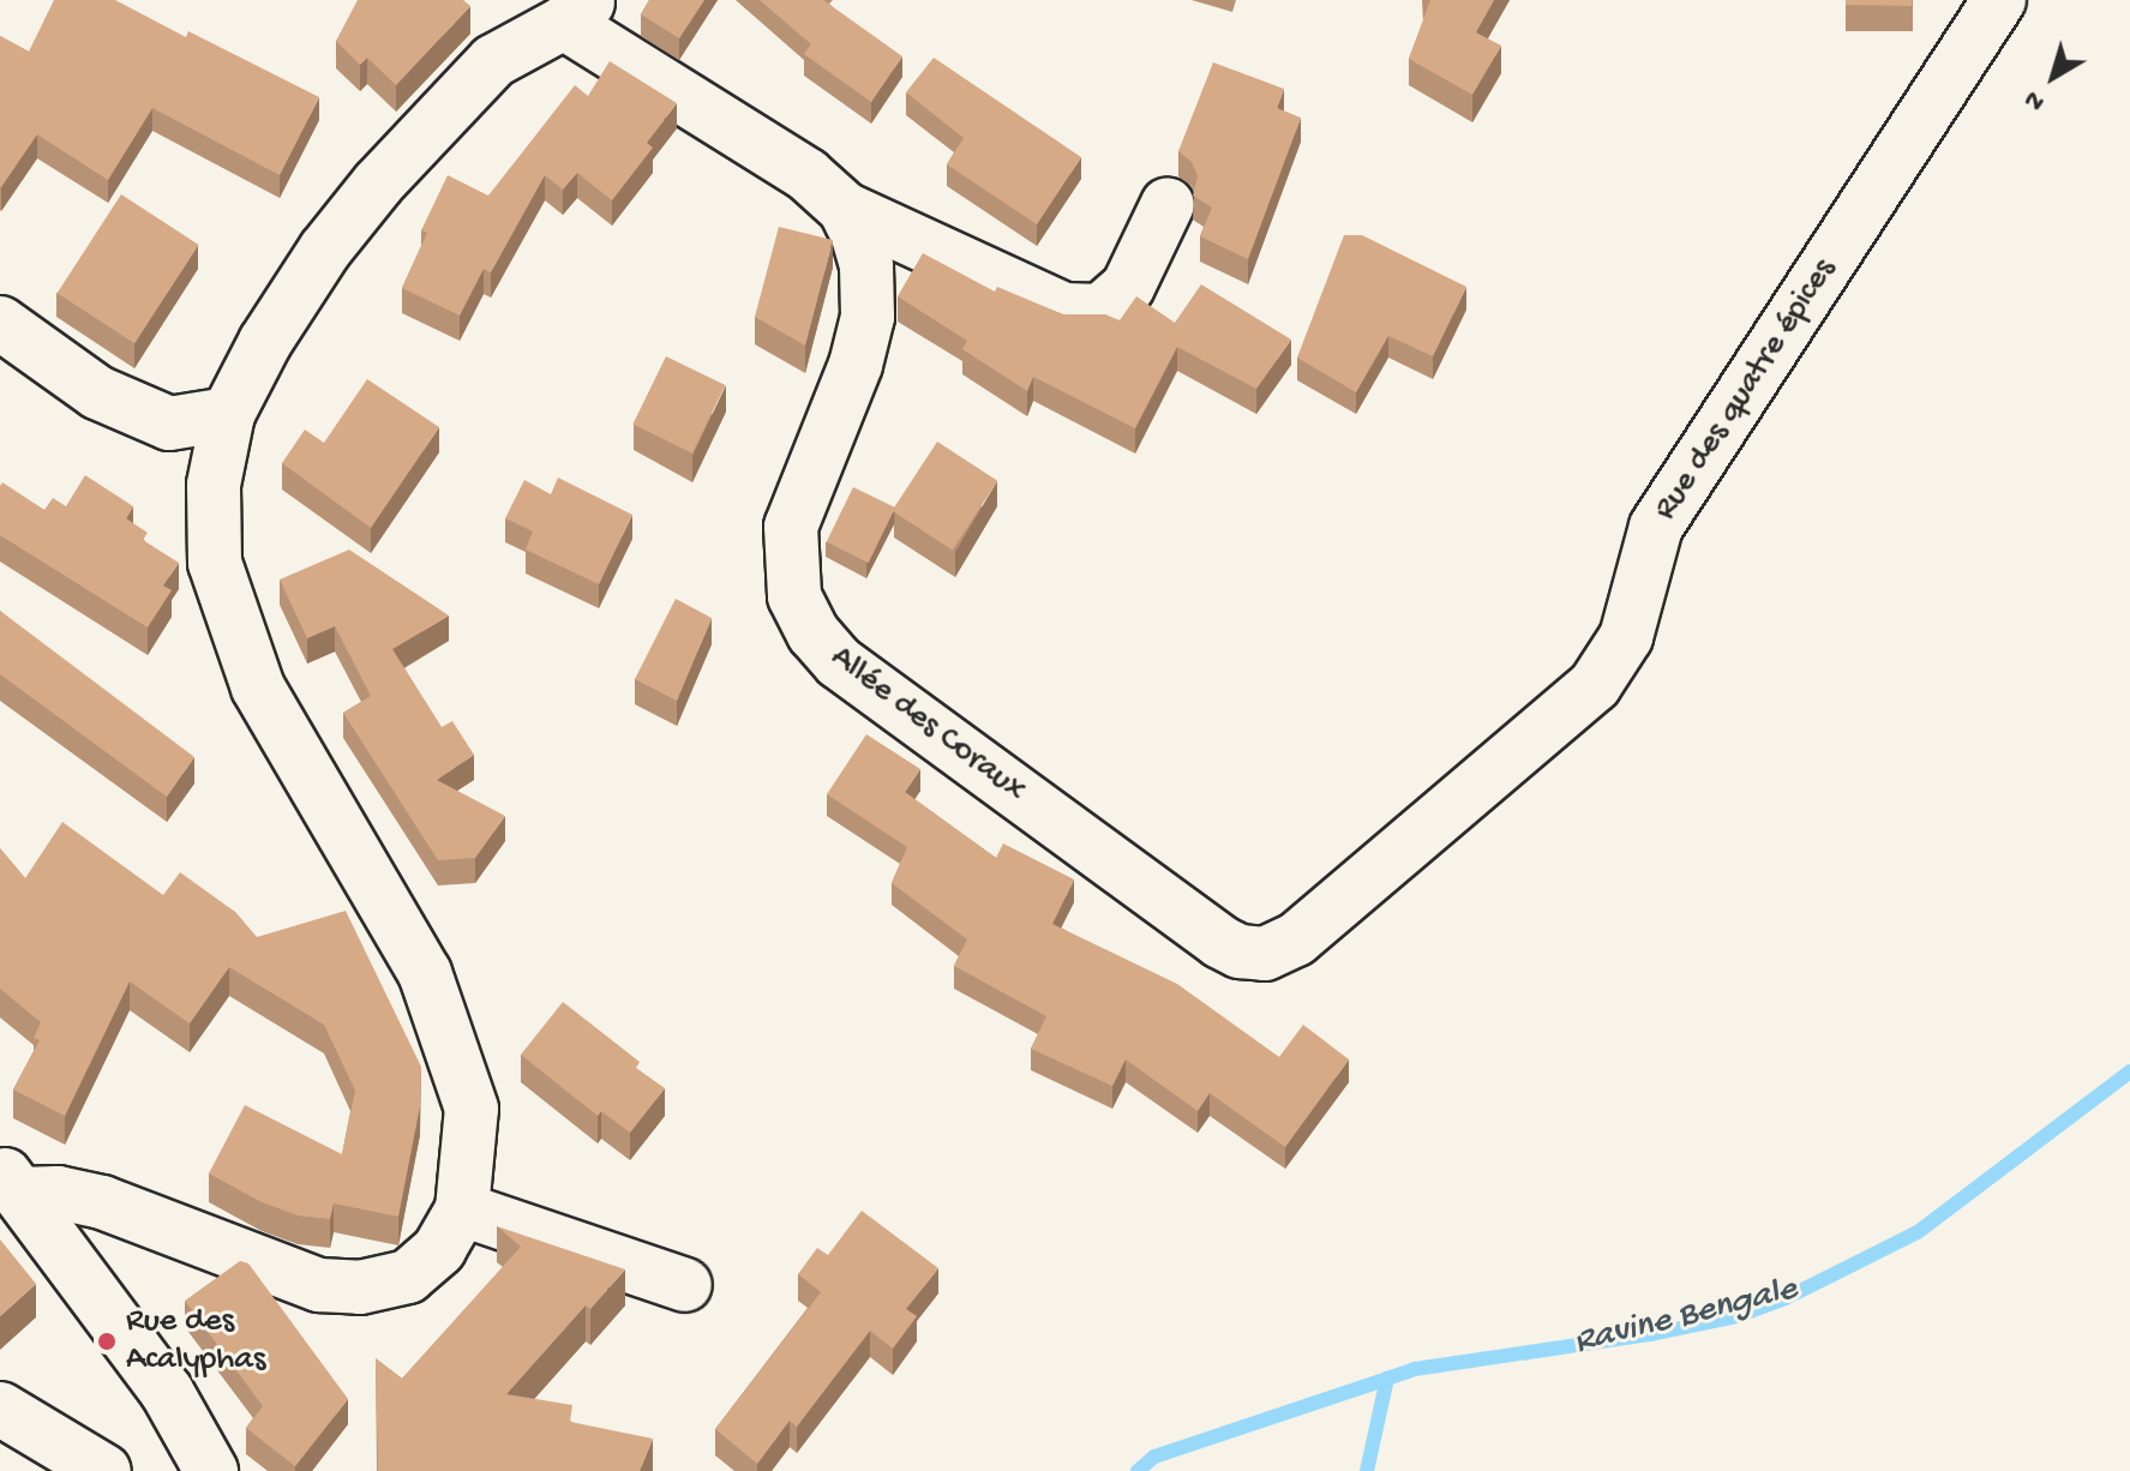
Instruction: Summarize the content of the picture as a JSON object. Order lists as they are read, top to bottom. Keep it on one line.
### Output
{"streets":{"street":["Rue des quatre épices","Allée des Coraux"]},"crossings":[["Rue des quatre épices","Allée des Coraux"]],"water":["Ravine Bengale"],"places":["Rue des Acalyphas"],"north":"bottom left"}
